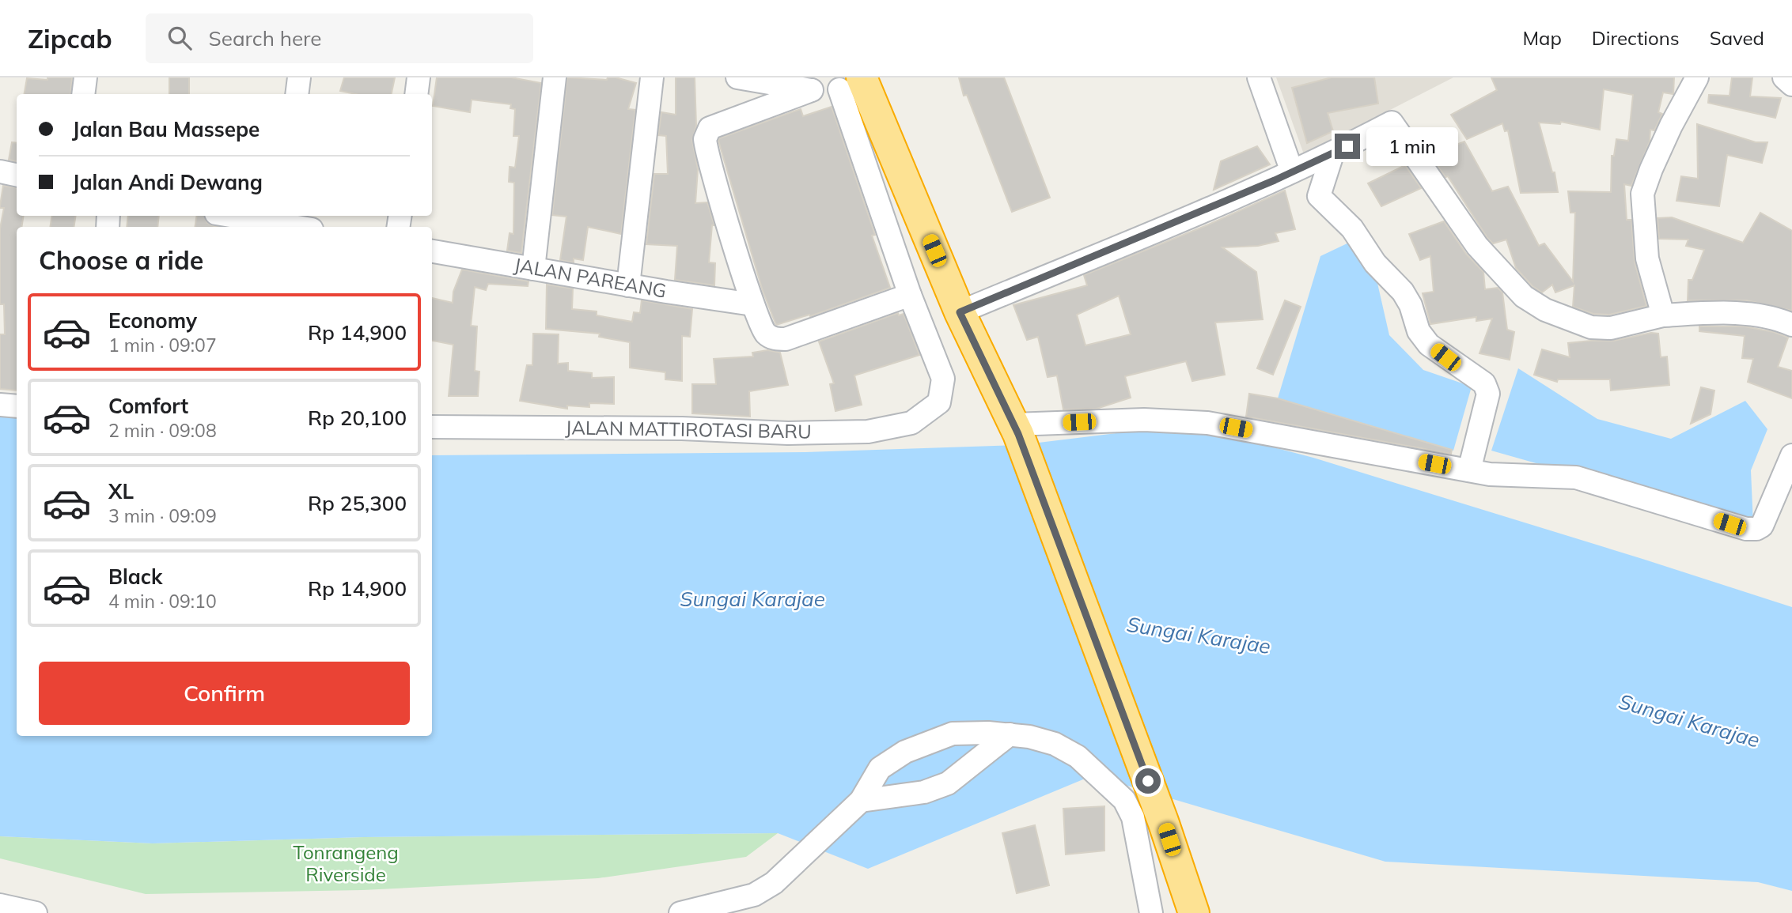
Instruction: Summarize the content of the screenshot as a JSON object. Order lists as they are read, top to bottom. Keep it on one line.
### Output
{"streets":{"street":["JALAN PAREANG","JALAN MATTIROTASI BARU"]},"water":["Sungai Karajae"],"parks":["Tonrangeng Riverside"],"page":{"header":"Zipcab","search":"Search here","nav":["Map","Directions","Saved"],"banner":["Jalan Bau Massepe","Jalan Andi Dewang"],"bubble":"1 min","heading":"Choose a ride","list":[{"name":"Economy","note":"1 min · 09:07","value":"Rp 14,900"},{"name":"Comfort","note":"2 min · 09:08","value":"Rp 20,100"},{"name":"XL","note":"3 min · 09:09","value":"Rp 25,300"},{"name":"Black","note":"4 min · 09:10","value":"Rp 14,900"}],"buttons":"Confirm"}}
